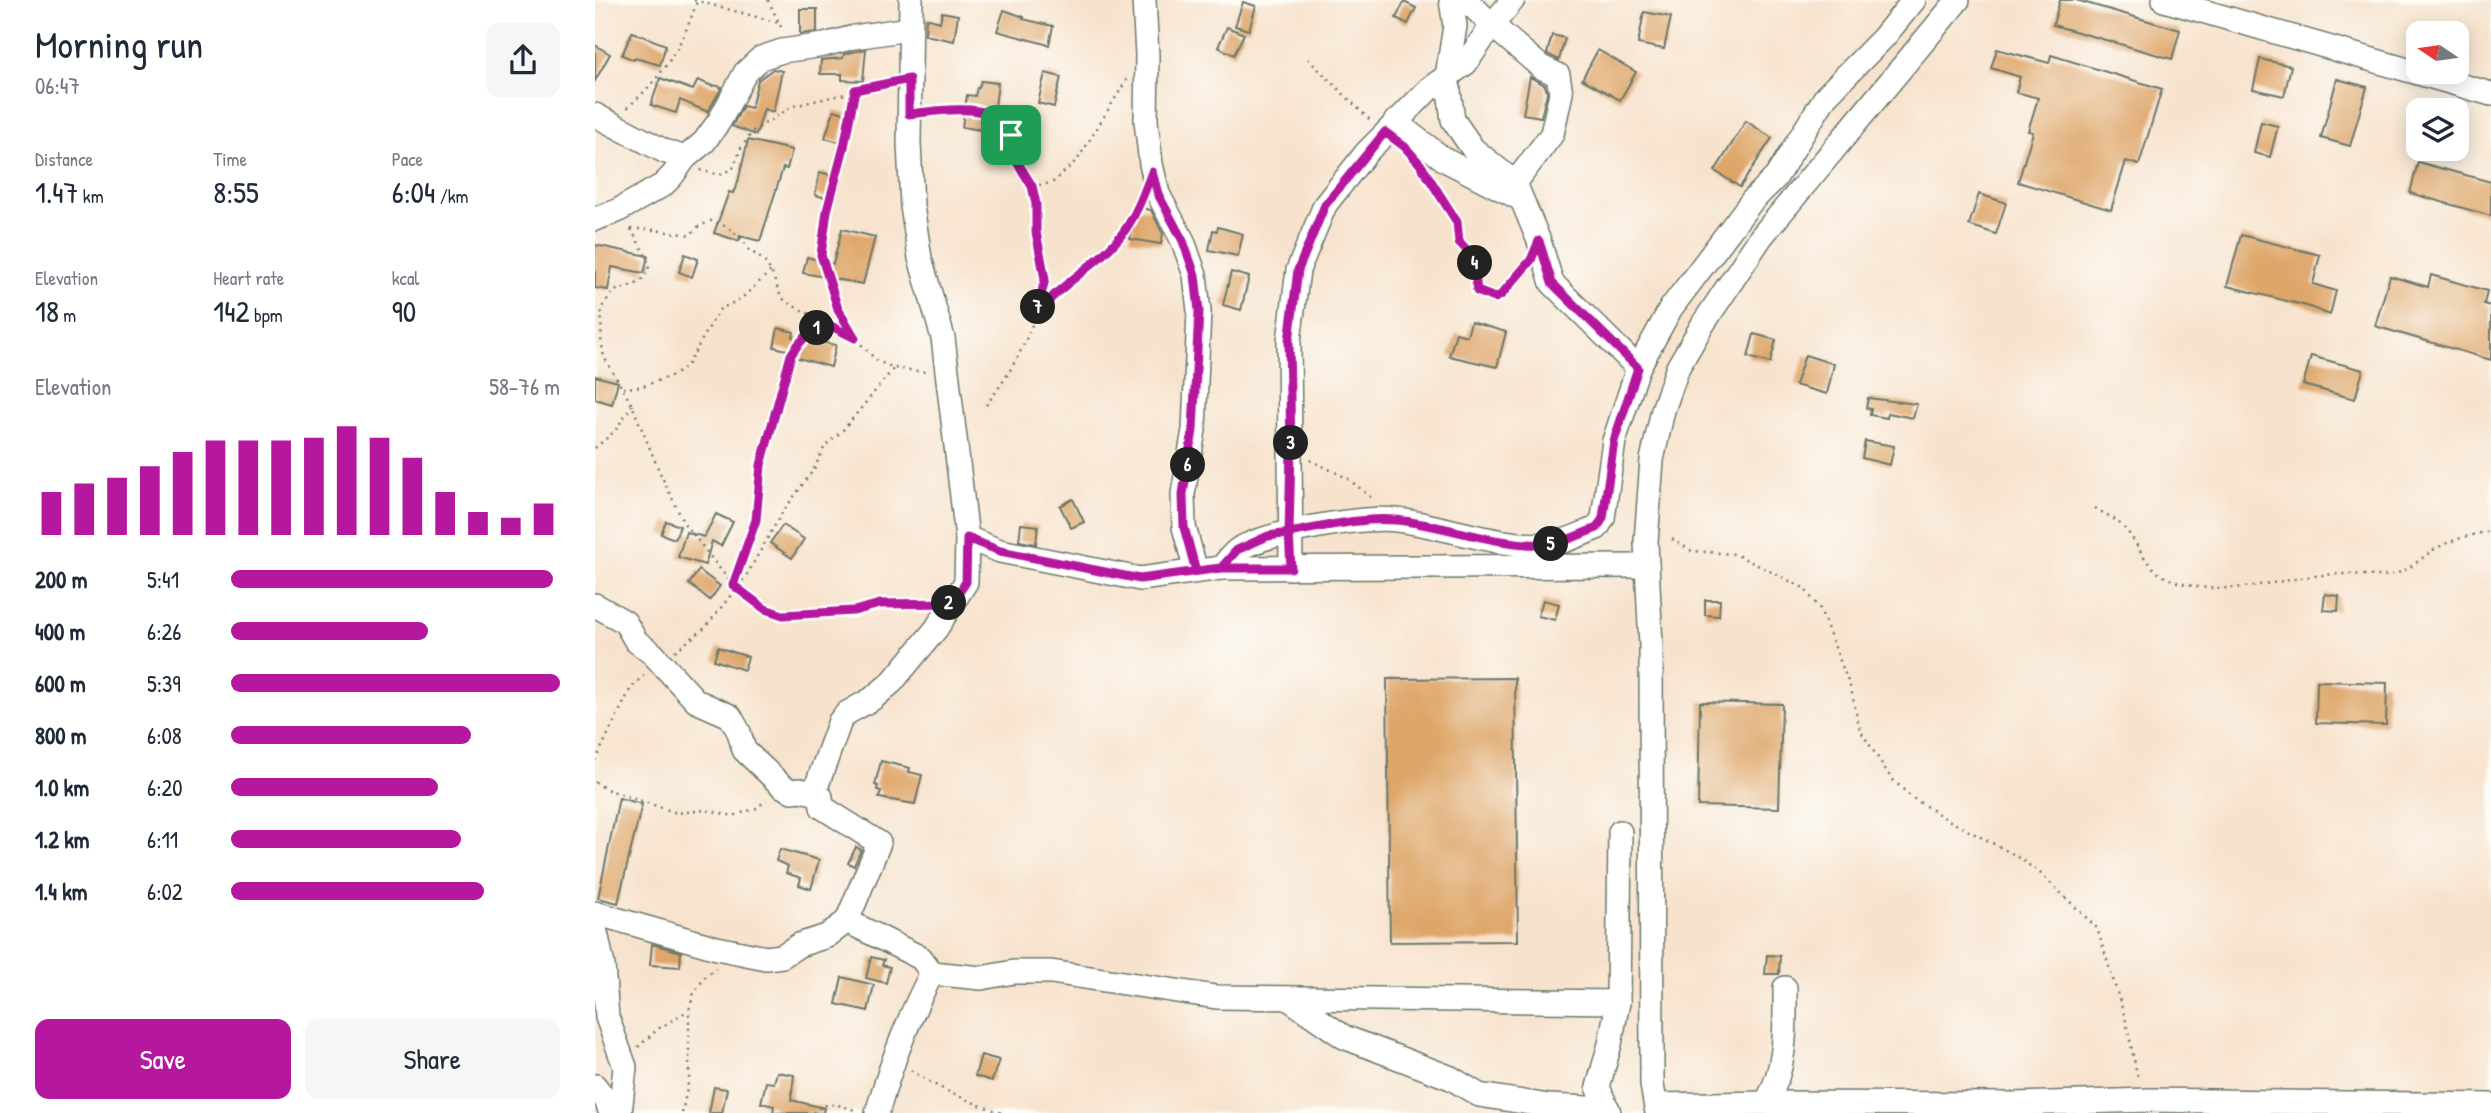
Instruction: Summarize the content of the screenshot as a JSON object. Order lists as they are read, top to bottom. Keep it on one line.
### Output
{"north":"left","page":{"heading":["Morning run","06:47"],"stats":[["Distance","1.47 km"],["Time","8:55"],["Pace","6:04 /km"],["Elevation","18 m"],["Heart rate","142 bpm"],["kcal","90"]],"pins":["4","7","1","3","6","5","2"],"chart":["Elevation","58–76 m"],"list":[{"name":"200 m","note":"5:41"},{"name":"400 m","note":"6:26"},{"name":"600 m","note":"5:39"},{"name":"800 m","note":"6:08"},{"name":"1.0 km","note":"6:20"},{"name":"1.2 km","note":"6:11"},{"name":"1.4 km","note":"6:02"}],"buttons":["Save","Share"]}}
